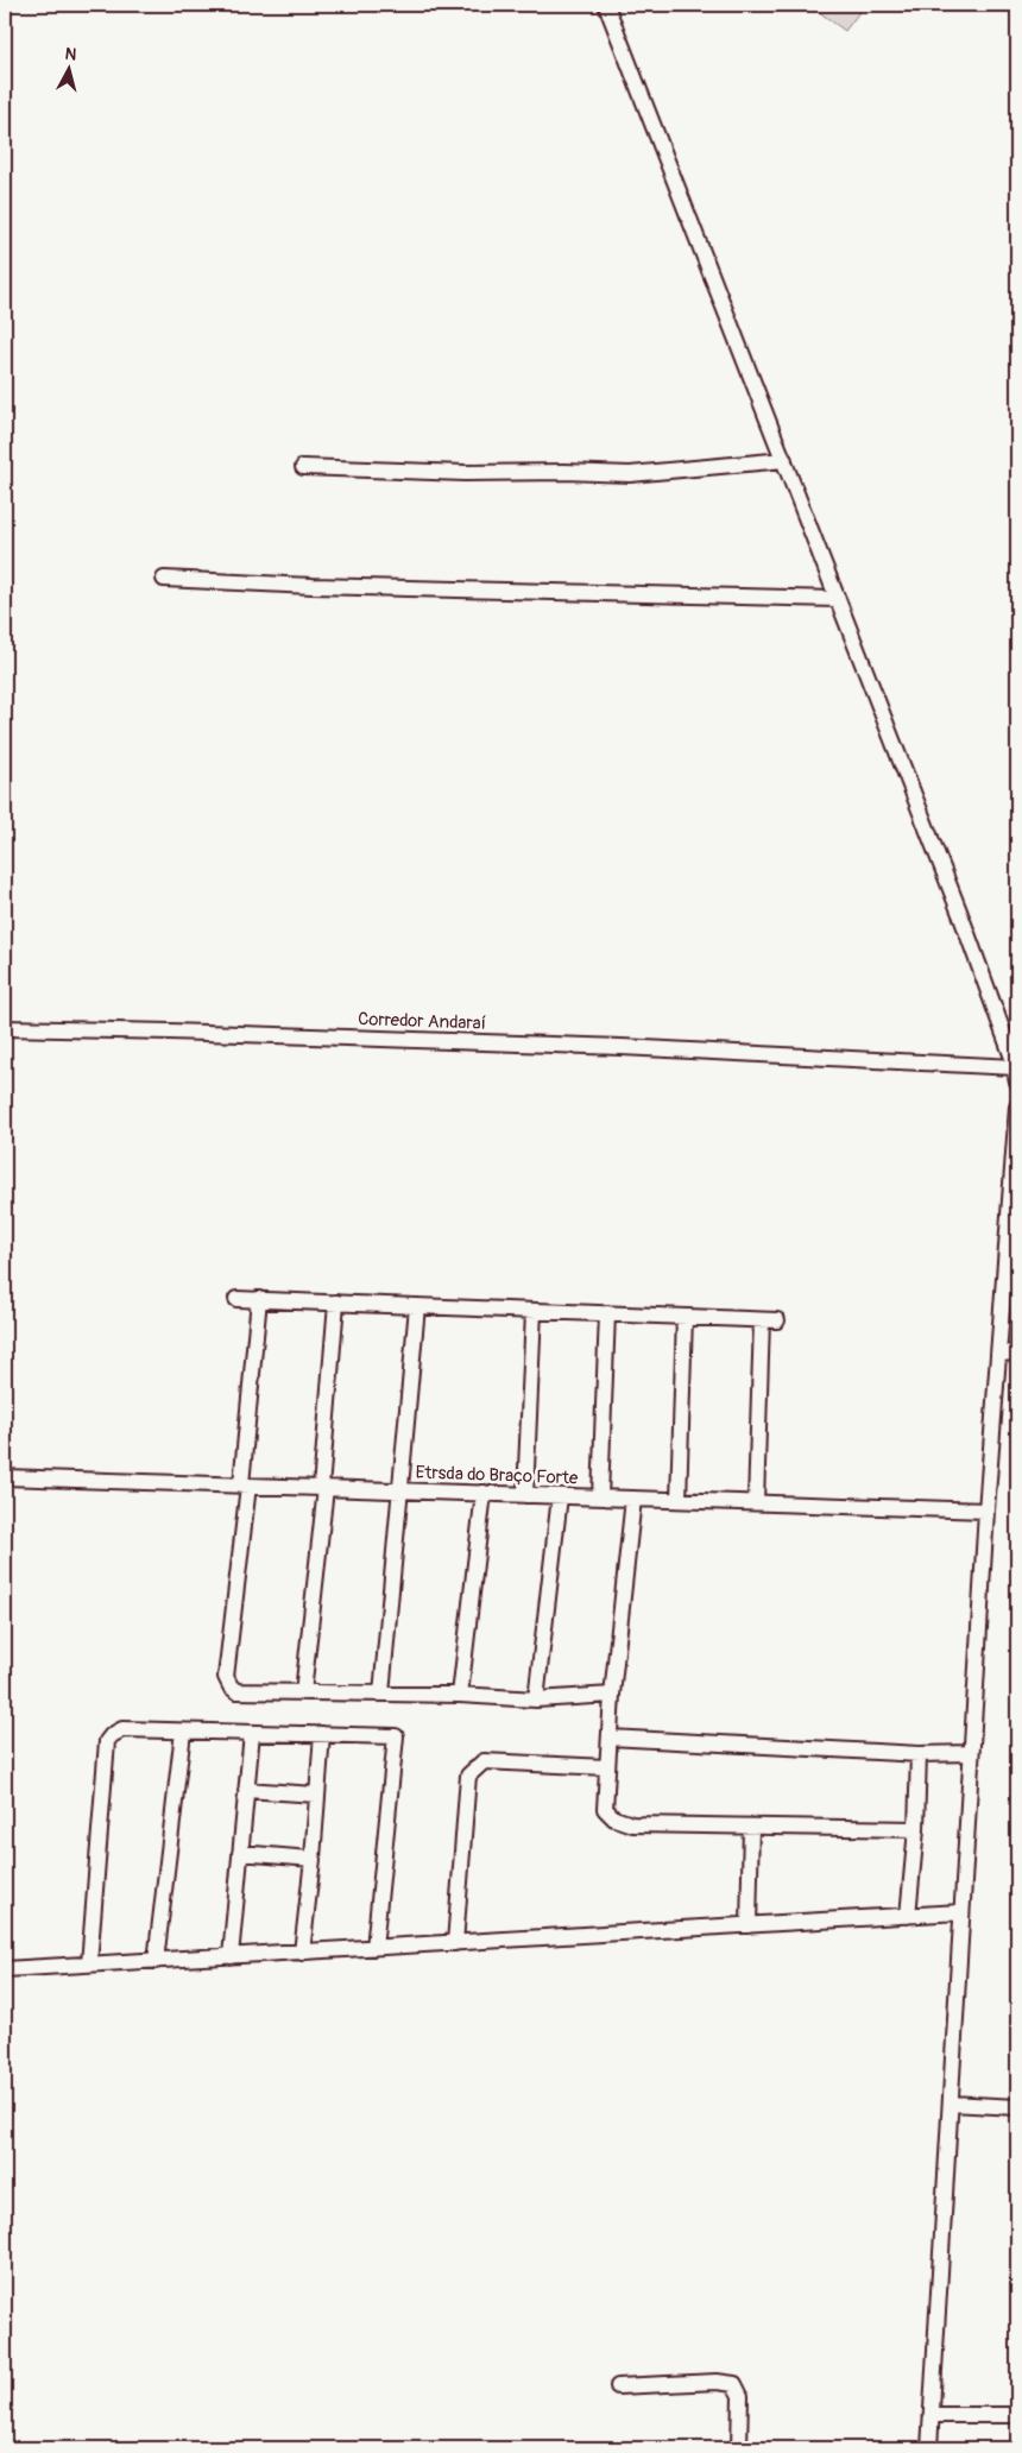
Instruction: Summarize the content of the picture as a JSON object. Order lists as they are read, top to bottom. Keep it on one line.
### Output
{"streets":{"street":["Corredor Andaraí","Etrsda do Braço Forte"]},"north":"top"}
